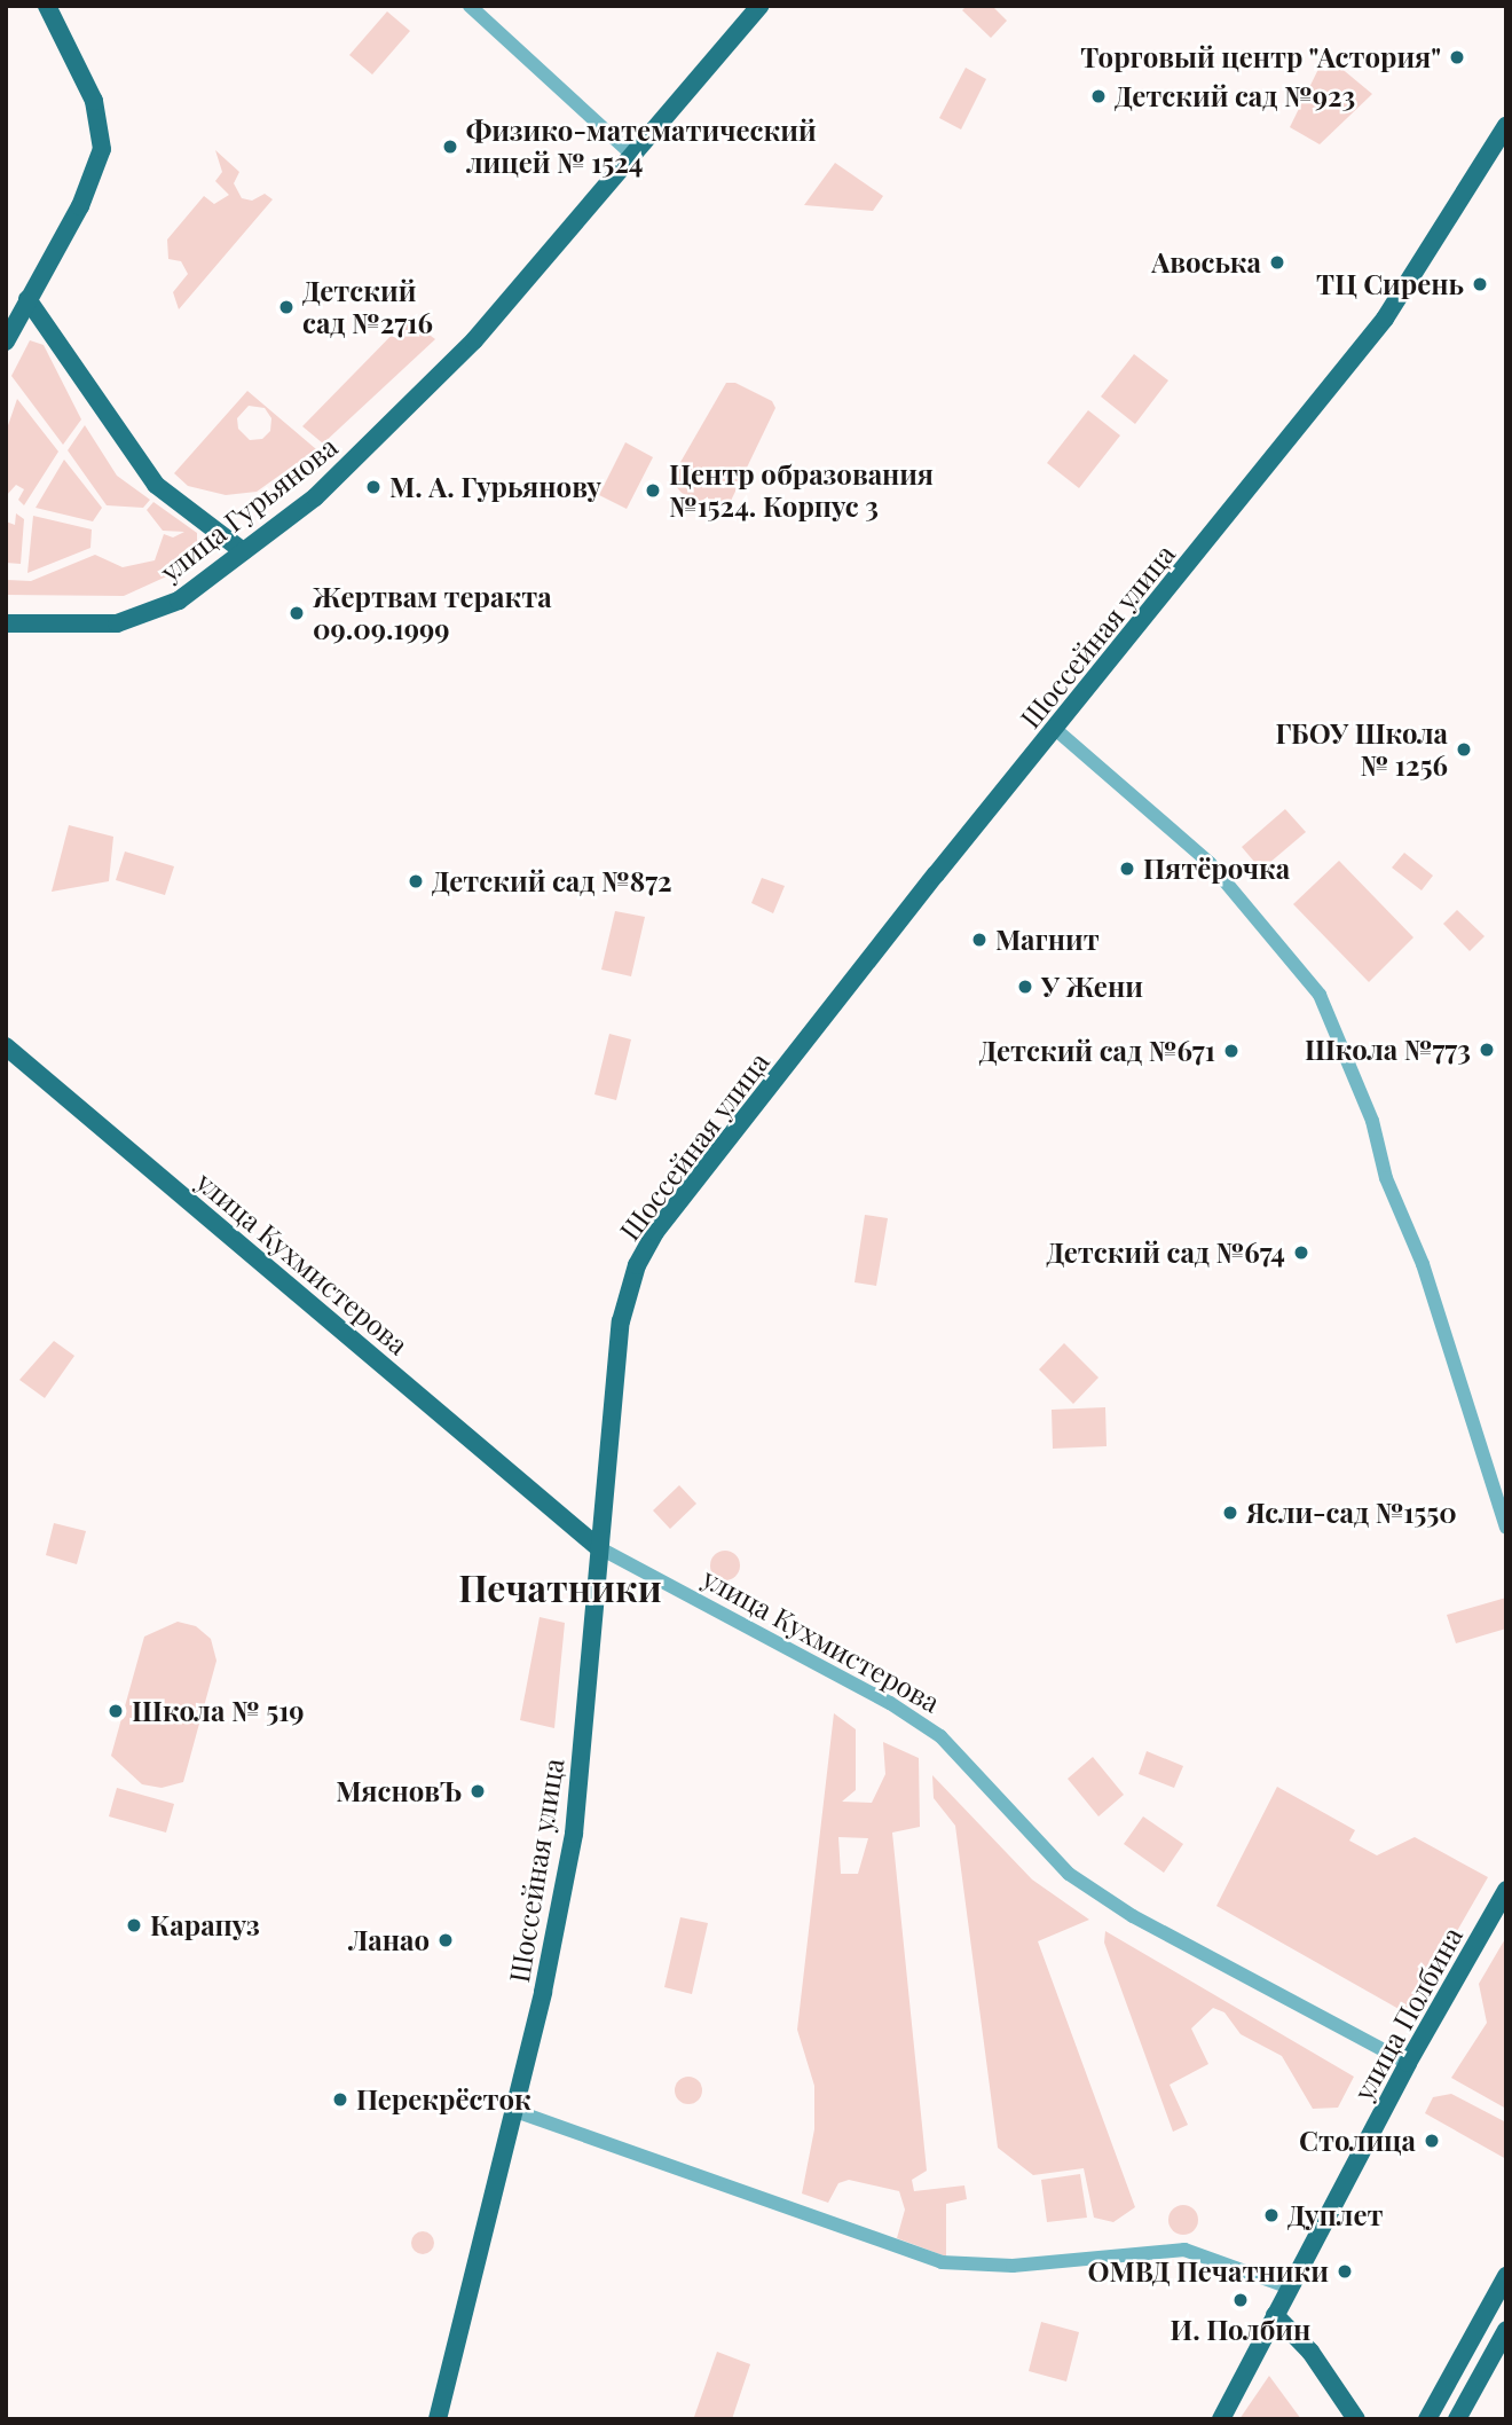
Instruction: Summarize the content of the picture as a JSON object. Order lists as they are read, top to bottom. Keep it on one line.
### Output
{"streets":{"main road":["улица Гурьянова","Шоссейная улица","улица Кухмистерова","улица Полбина"]},"crossings":[["Шоссейная улица","улица Кухмистерова"],["улица Кухмистерова","улица Полбина"]],"districts":["Печатники"],"places":["Торговый центр \"Астория\"","Детский сад №923","Физико-математический лицей № 1524","Авоська","ТЦ Сирень","Детский сад №2716","М. А. Гурьянову","Центр образования №1524. Корпус 3","Жертвам теракта 09.09.1999","ГБОУ Школа № 1256","Пятёрочка","Детский сад №872","Магнит","У Жени","Школа №773","Детский сад №671","Детский сад №674","Ясли-сад №1550","Школа № 519","МясновЪ","Карапуз","Ланао","Перекрёсток","Столица","Дуплет","ОМВД Печатники","И. Полбин"]}
